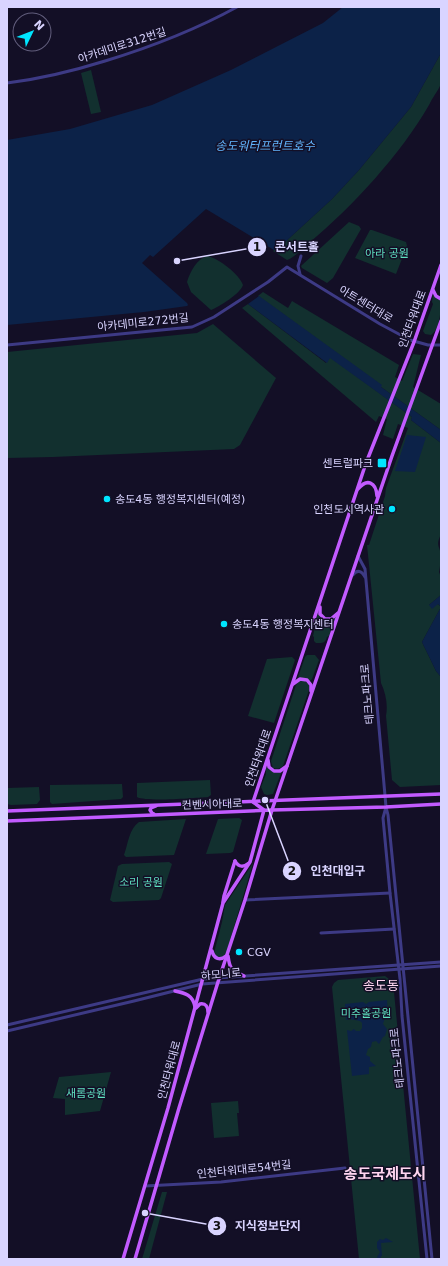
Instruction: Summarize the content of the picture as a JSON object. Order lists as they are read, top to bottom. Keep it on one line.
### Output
{"streets":{"main road":["인천타워대로","컨벤시아대로"],"street":["아카데미로312번길","아트센터대로","아카데미로272번길","테크노파크로","하모니로","인천타워대로54번길"]},"crossings":[["아트센터대로","인천타워대로"],["아트센터대로","아카데미로272번길"],["인천타워대로","테크노파크로"],["인천타워대로","컨벤시아대로"],["인천타워대로","하모니로"],["인천타워대로","인천타워대로54번길"],["테크노파크로","컨벤시아대로"],["테크노파크로","하모니로"]],"districts":["송도동","송도국제도시"],"water":["송도워터프런트호수"],"parks":["아라 공원","소리 공원","미추홀공원","새롬공원"],"places":{"other":["콘서트홀","송도4동 행정복지센터(예정)","인천도시역사관","송도4동 행정복지센터","인천대입구","CGV","지식정보단지"],"transit":["센트럴파크"]},"north":"top right"}
